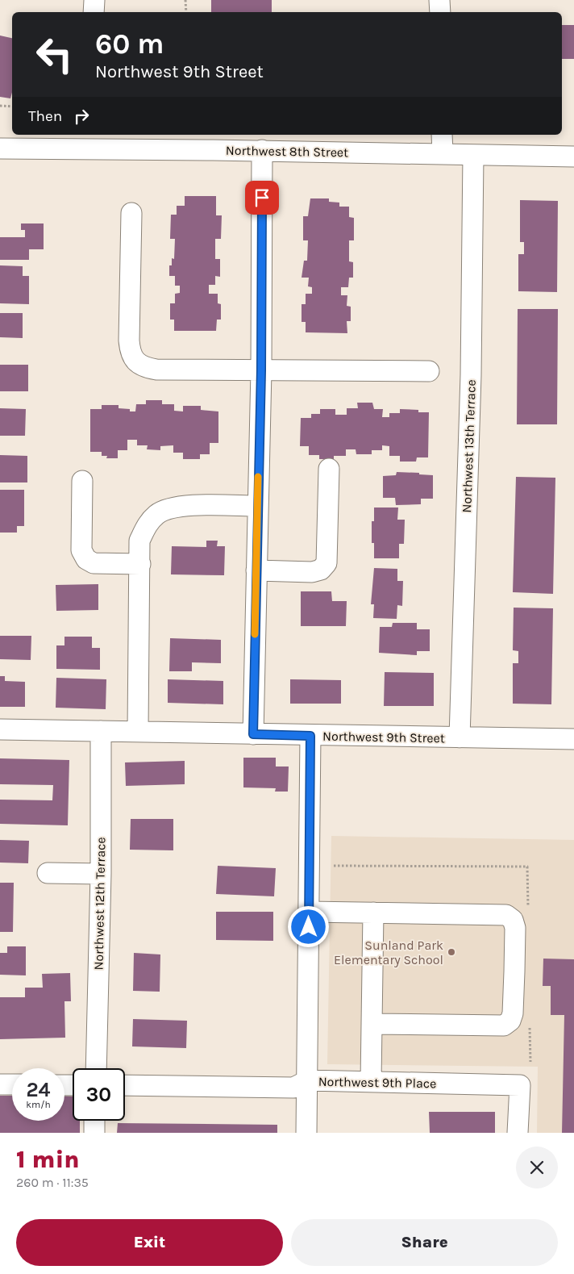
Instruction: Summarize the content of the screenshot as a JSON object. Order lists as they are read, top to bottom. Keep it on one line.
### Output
{"streets":{"street":["Northwest 8th Street","Northwest 13th Terrace","Northwest 9th Street","Northwest 12th Terrace","Northwest 9th Place"]},"crossings":[["Northwest 8th Street","Northwest 13th Terrace"],["Northwest 13th Terrace","Northwest 9th Street"],["Northwest 9th Street","Northwest 12th Terrace"]],"places":["Sunland Park Elementary School"],"page":{"turn":["60 m","Northwest 9th Street"],"then":"Then","speed":"24 km/h","limit":"30","heading":["1 min","260 m · 11:35"],"buttons":["Exit","Share"]}}
